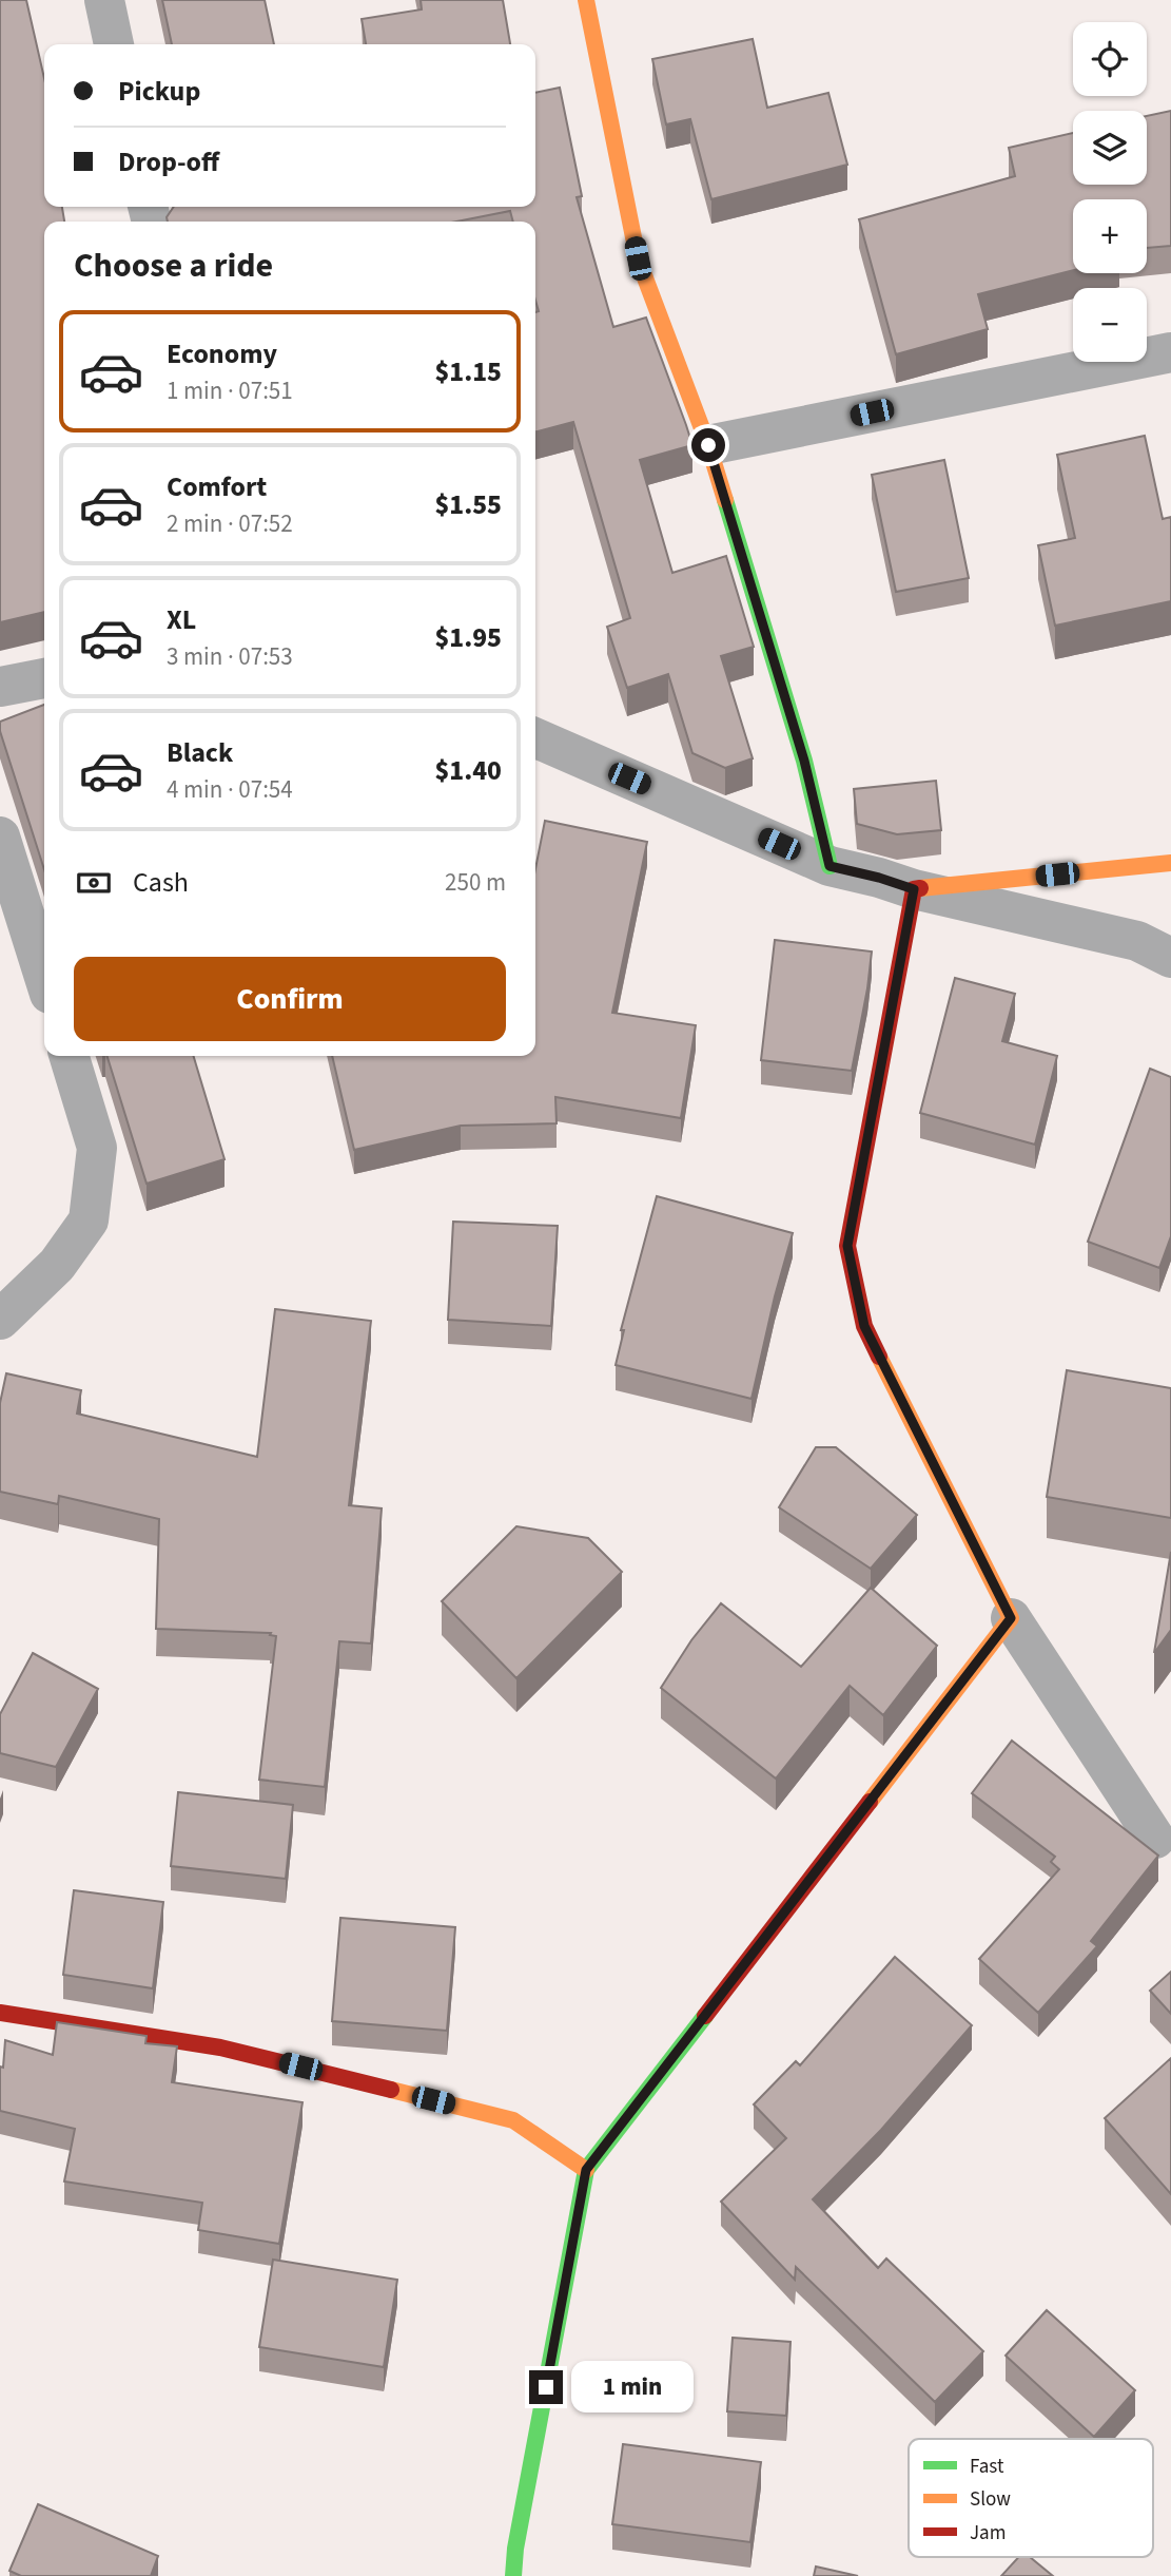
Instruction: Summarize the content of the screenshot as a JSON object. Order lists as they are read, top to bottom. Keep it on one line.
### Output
{"legend":["Fast","Slow","Jam"],"page":{"map_buttons":["+","−"],"banner":["Pickup","Drop-off"],"heading":"Choose a ride","list":[{"name":"Economy","note":"1 min · 07:51","value":"$1.15"},{"name":"Comfort","note":"2 min · 07:52","value":"$1.55"},{"name":"XL","note":"3 min · 07:53","value":"$1.95"},{"name":"Black","note":"4 min · 07:54","value":"$1.40"}],"pay":["Cash","250 m"],"buttons":"Confirm","bubble":"1 min"}}
